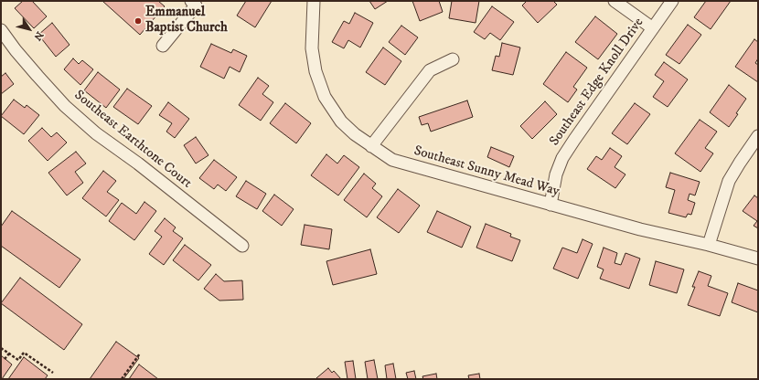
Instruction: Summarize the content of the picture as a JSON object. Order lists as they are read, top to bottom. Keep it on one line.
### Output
{"streets":{"street":["Southeast Edge Knoll Drive","Southeast Earthtone Court","Southeast Sunny Mead Way"]},"crossings":[["Southeast Edge Knoll Drive","Southeast Sunny Mead Way"]],"places":["Emmanuel Baptist Church"],"north":"bottom right"}
